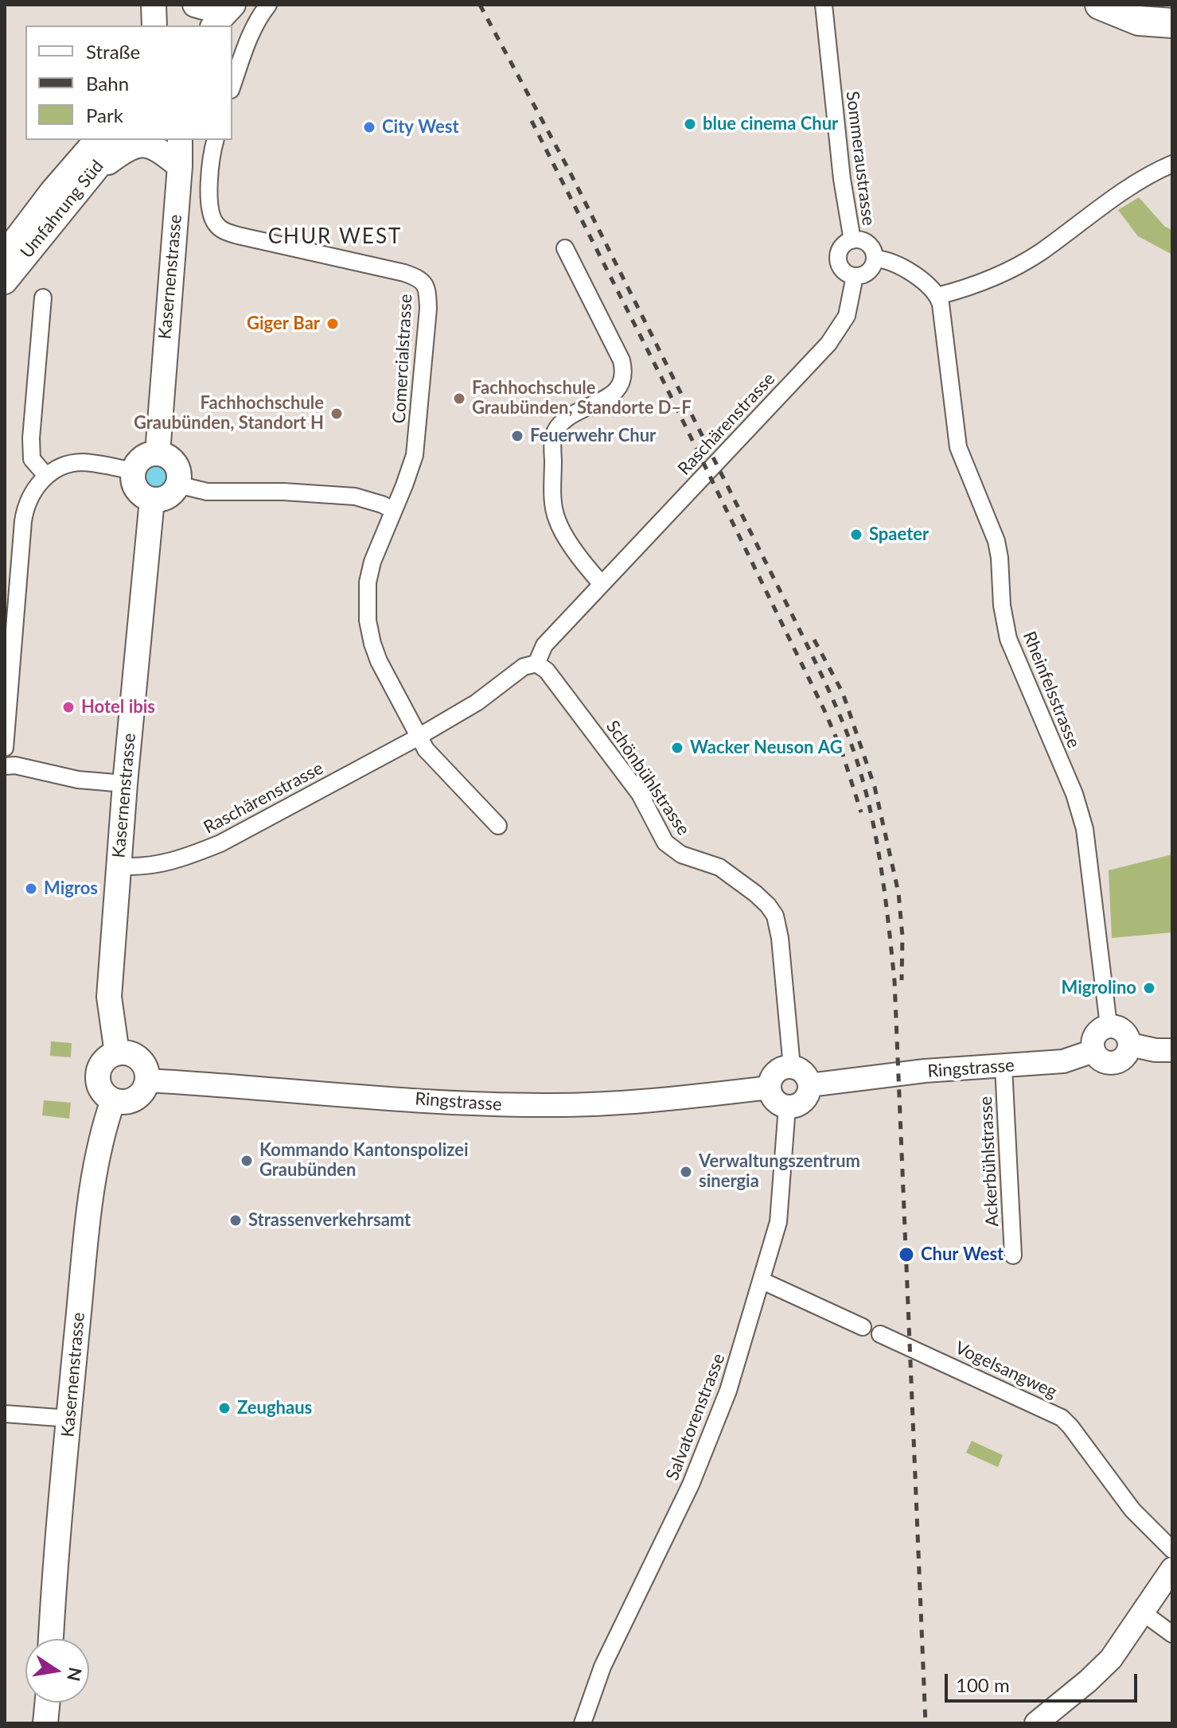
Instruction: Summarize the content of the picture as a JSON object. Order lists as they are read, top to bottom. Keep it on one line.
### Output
{"streets":{"main road":["Umfahrung Süd","Kasernenstrasse","Ringstrasse"],"street":["Sommeraustrasse","Comercialstrasse","Raschärenstrasse","Rheinfelsstrasse","Schönbühlstrasse","Ackerbühlstrasse","Vogelsangweg","Salvatorenstrasse"]},"crossings":[["Sommeraustrasse","Raschärenstrasse"],["Kasernenstrasse","Raschärenstrasse"],["Kasernenstrasse","Ringstrasse"],["Comercialstrasse","Raschärenstrasse"],["Raschärenstrasse","Schönbühlstrasse"],["Rheinfelsstrasse","Ringstrasse"],["Schönbühlstrasse","Ringstrasse"],["Schönbühlstrasse","Salvatorenstrasse"],["Ringstrasse","Ackerbühlstrasse"],["Ringstrasse","Salvatorenstrasse"]],"districts":["CHUR WEST"],"places":["blue cinema Chur","City West","Giger Bar","Fachhochschule Graubünden, Standorte D–F","Fachhochschule Graubünden, Standort H","Feuerwehr Chur","Spaeter","Hotel ibis","Wacker Neuson AG","Migros","Migrolino","Kommando Kantonspolizei Graubünden","Verwaltungszentrum sinergia","Strassenverkehrsamt","Chur West","Zeughaus"],"legend":["Straße","Bahn","Park"],"scale_bar":"100 m","north":"right"}
